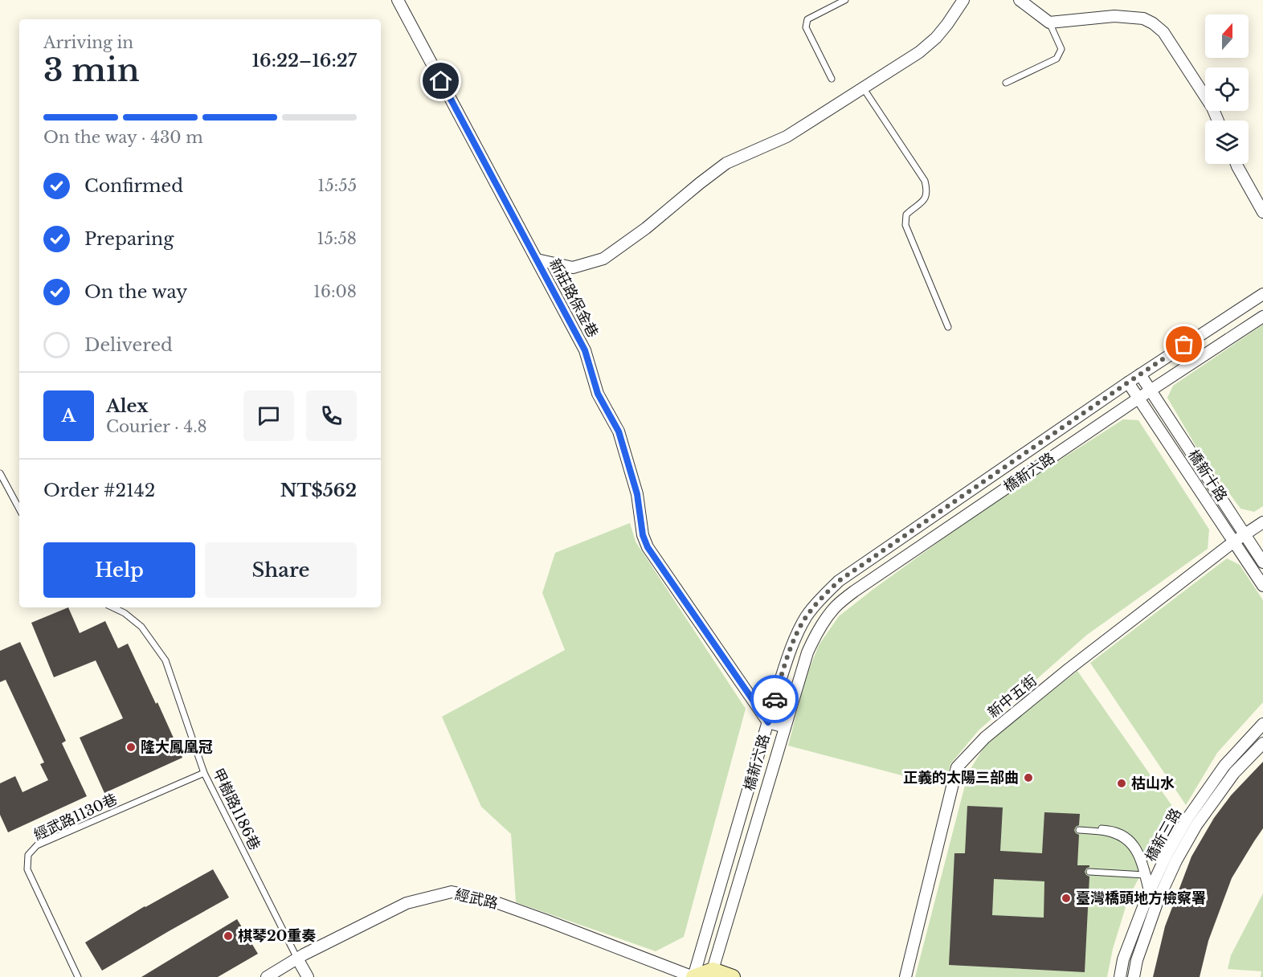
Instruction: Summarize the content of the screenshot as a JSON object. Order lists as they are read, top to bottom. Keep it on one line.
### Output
{"streets":{"street":["新莊路保金巷","橋新六路","橋新十路","新中五街","橋新三路","經武路"],"lane":["甲樹路1186巷","經武路1130巷"]},"crossings":[["新莊路保金巷","橋新六路"],["橋新六路","橋新十路"],["橋新六路","經武路"],["橋新十路","新中五街"],["甲樹路1186巷","經武路1130巷"],["甲樹路1186巷","經武路"]],"places":["隆大鳳凰冠","正義的太陽三部曲","枯山水","臺灣橋頭地方檢察署","棋琴20重奏"],"north":"top","page":{"heading":["3 min","Arriving in","16:22–16:27"],"panel":["Alex","Courier · 4.8","Order #2142","NT$562"],"bar":"On the way · 430 m","list":[["Confirmed","15:55"],["Preparing","15:58"],["On the way","16:08"],"Delivered"],"round":"A","buttons":["Help","Share"]}}
